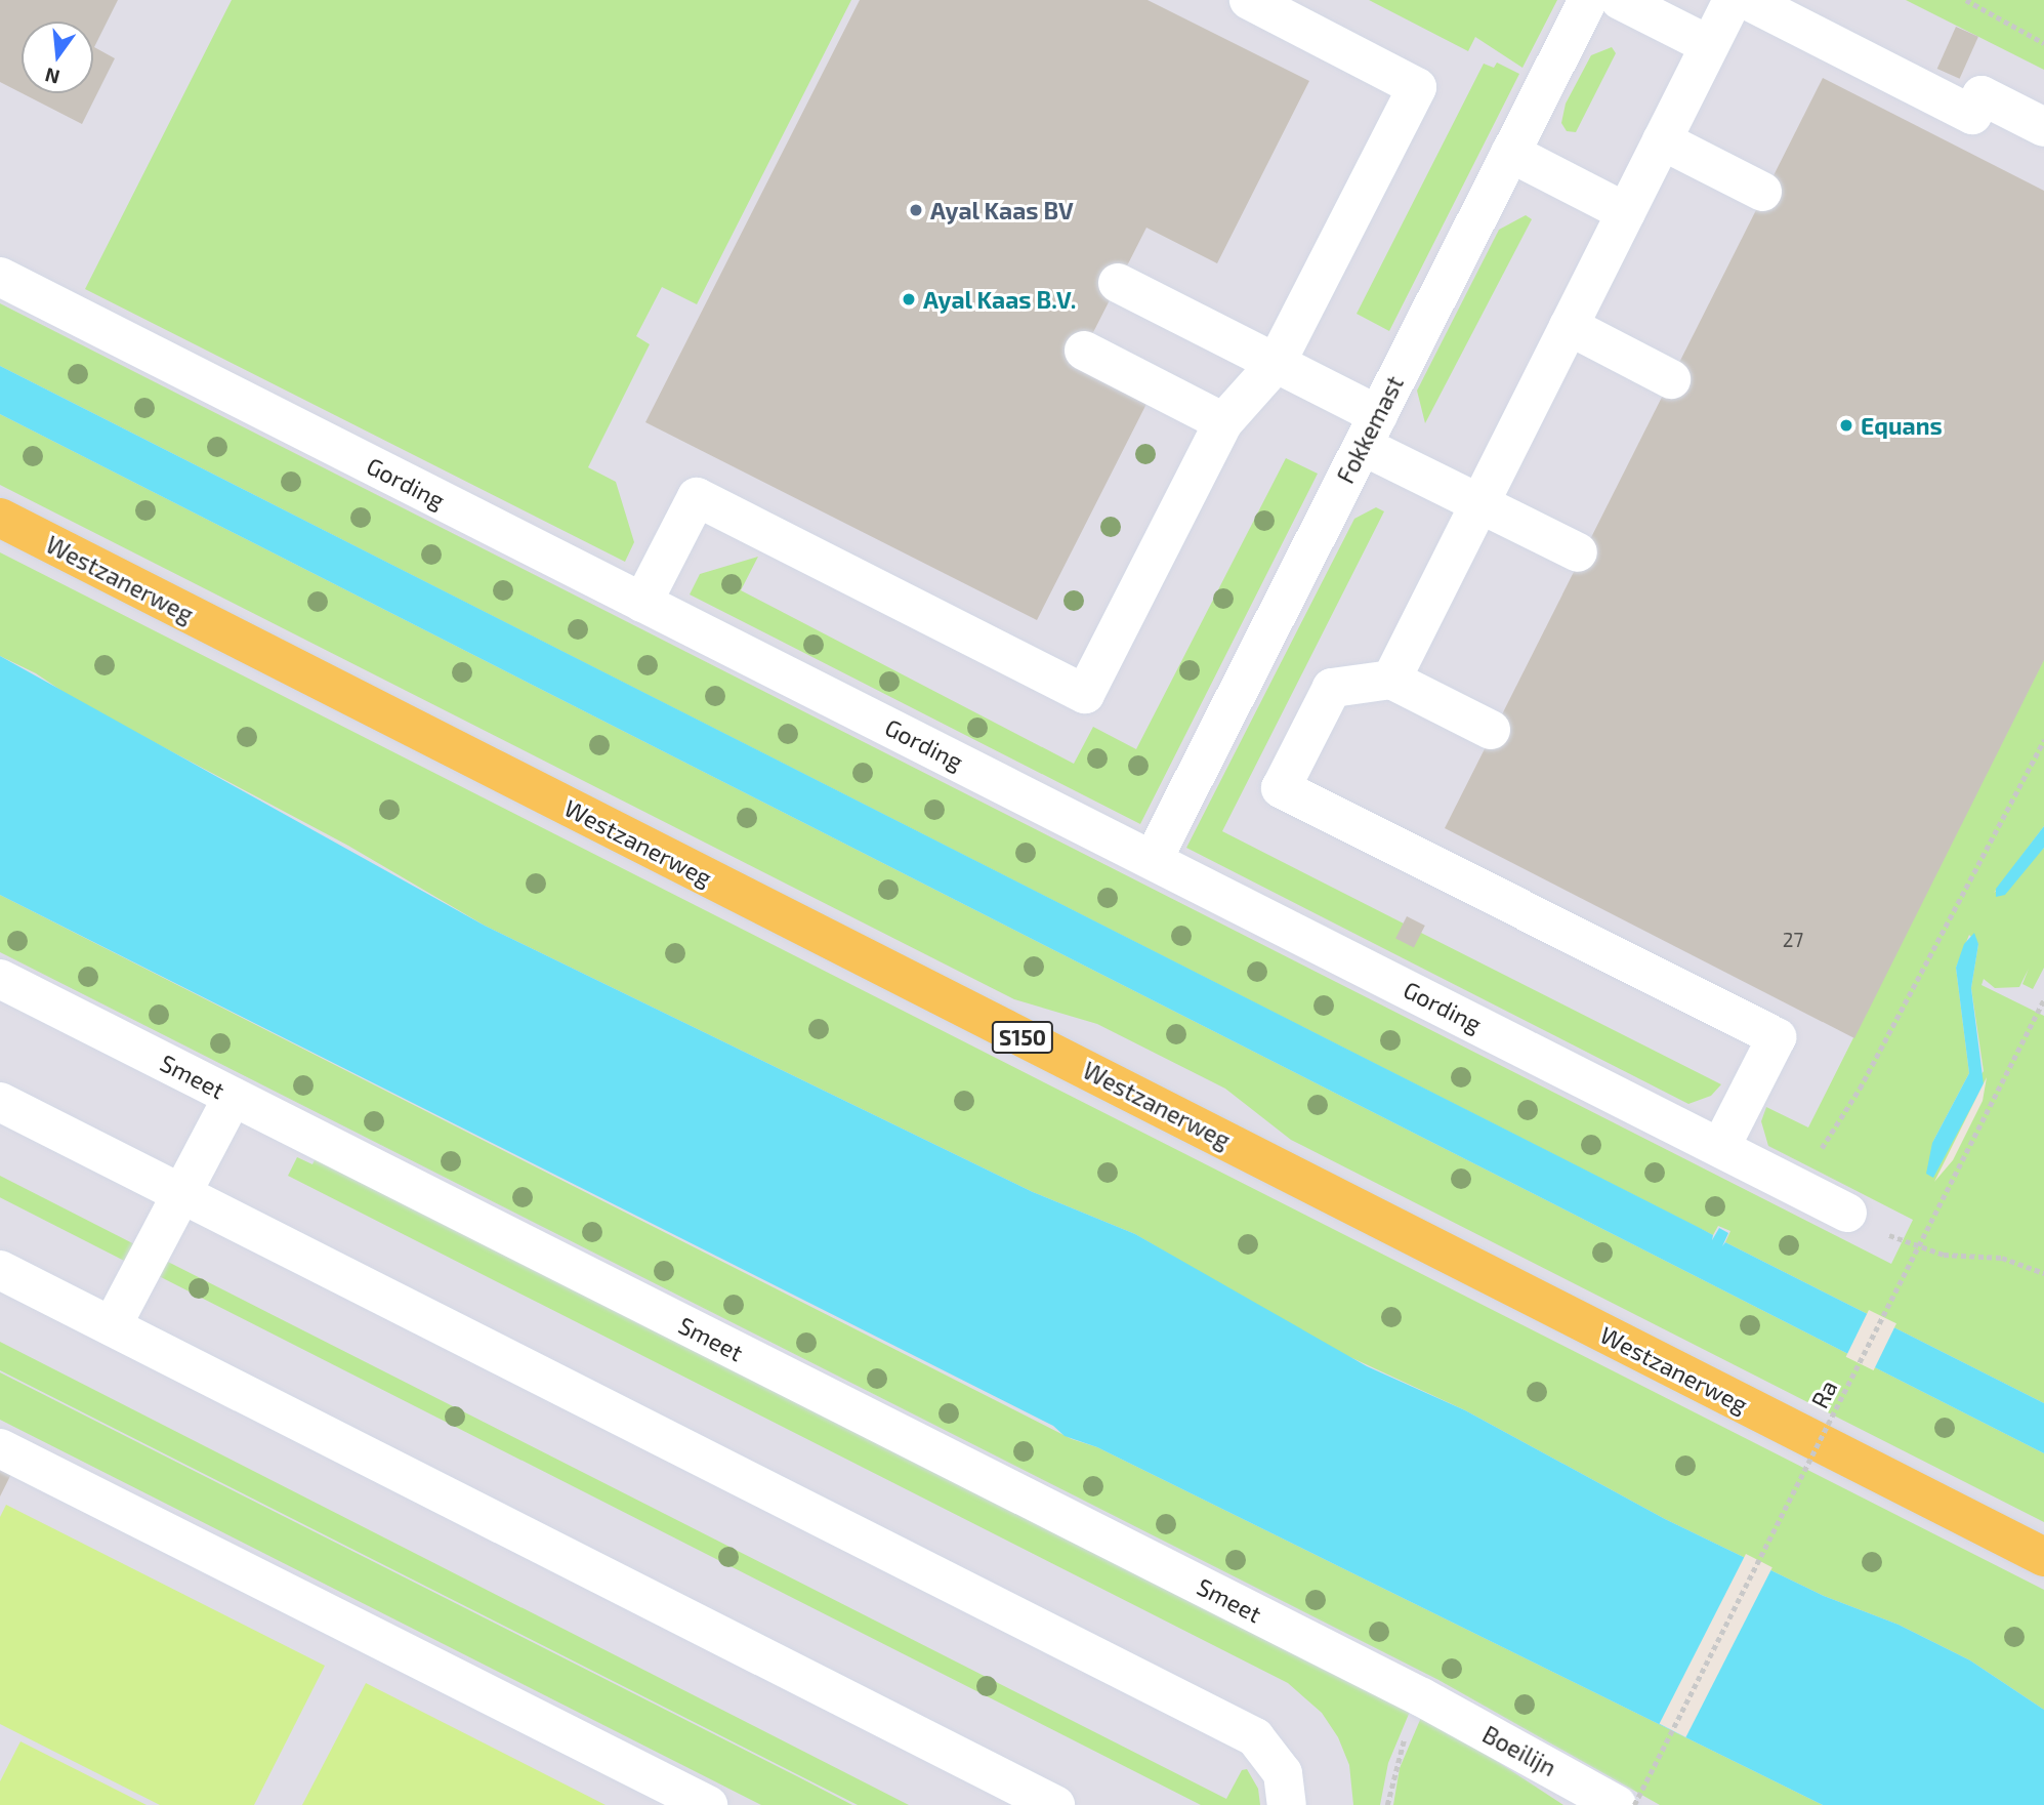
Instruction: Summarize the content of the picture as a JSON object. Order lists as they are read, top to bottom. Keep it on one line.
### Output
{"streets":{"main road":["Westzanerweg","S150"],"street":["Fokkemast","Gording","Smeet","Boeilijn"],"path":["Ra"]},"crossings":[["Fokkemast","Gording"],["Smeet","Boeilijn"]],"places":["Ayal Kaas BV","Ayal Kaas B.V.","Equans"],"house_numbers":["27"],"north":"bottom"}
